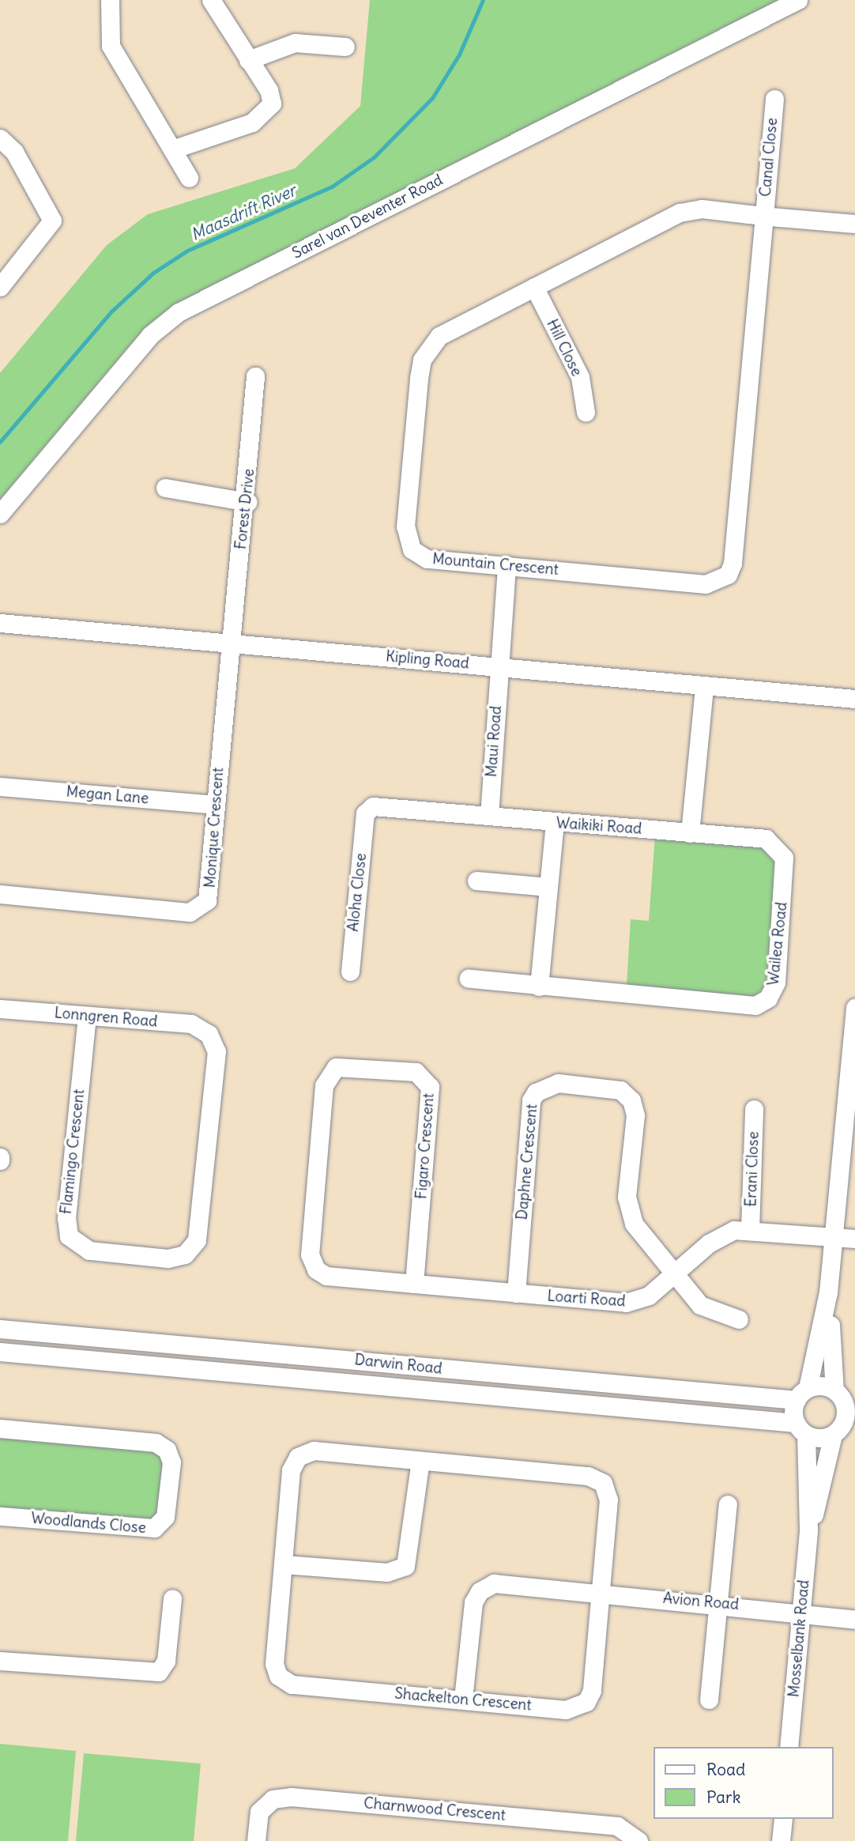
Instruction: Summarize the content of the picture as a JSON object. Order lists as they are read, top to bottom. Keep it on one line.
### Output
{"streets":{"street":["Canal Close","Sarel van Deventer Road","Hill Close","Forest Drive","Mountain Crescent","Kipling Road","Maui Road","Megan Lane","Waikiki Road","Monique Crescent","Aloha Close","Wailea Road","Lonngren Road","Figaro Crescent","Flamingo Crescent","Daphne Crescent","Erani Close","Loarti Road","Darwin Road","Woodlands Close","Avion Road","Mosselbank Road","Shackelton Crescent","Charnwood Crescent"]},"crossings":[["Canal Close","Mountain Crescent"],["Hill Close","Mountain Crescent"],["Forest Drive","Kipling Road"],["Forest Drive","Monique Crescent"],["Mountain Crescent","Maui Road"],["Kipling Road","Maui Road"],["Kipling Road","Monique Crescent"],["Maui Road","Waikiki Road"],["Megan Lane","Monique Crescent"],["Waikiki Road","Aloha Close"],["Waikiki Road","Wailea Road"],["Lonngren Road","Flamingo Crescent"],["Figaro Crescent","Loarti Road"],["Daphne Crescent","Loarti Road"],["Erani Close","Loarti Road"],["Darwin Road","Mosselbank Road"],["Avion Road","Mosselbank Road"],["Avion Road","Shackelton Crescent"]],"water":["Maasdrift River"],"legend":["Road","Park"]}
